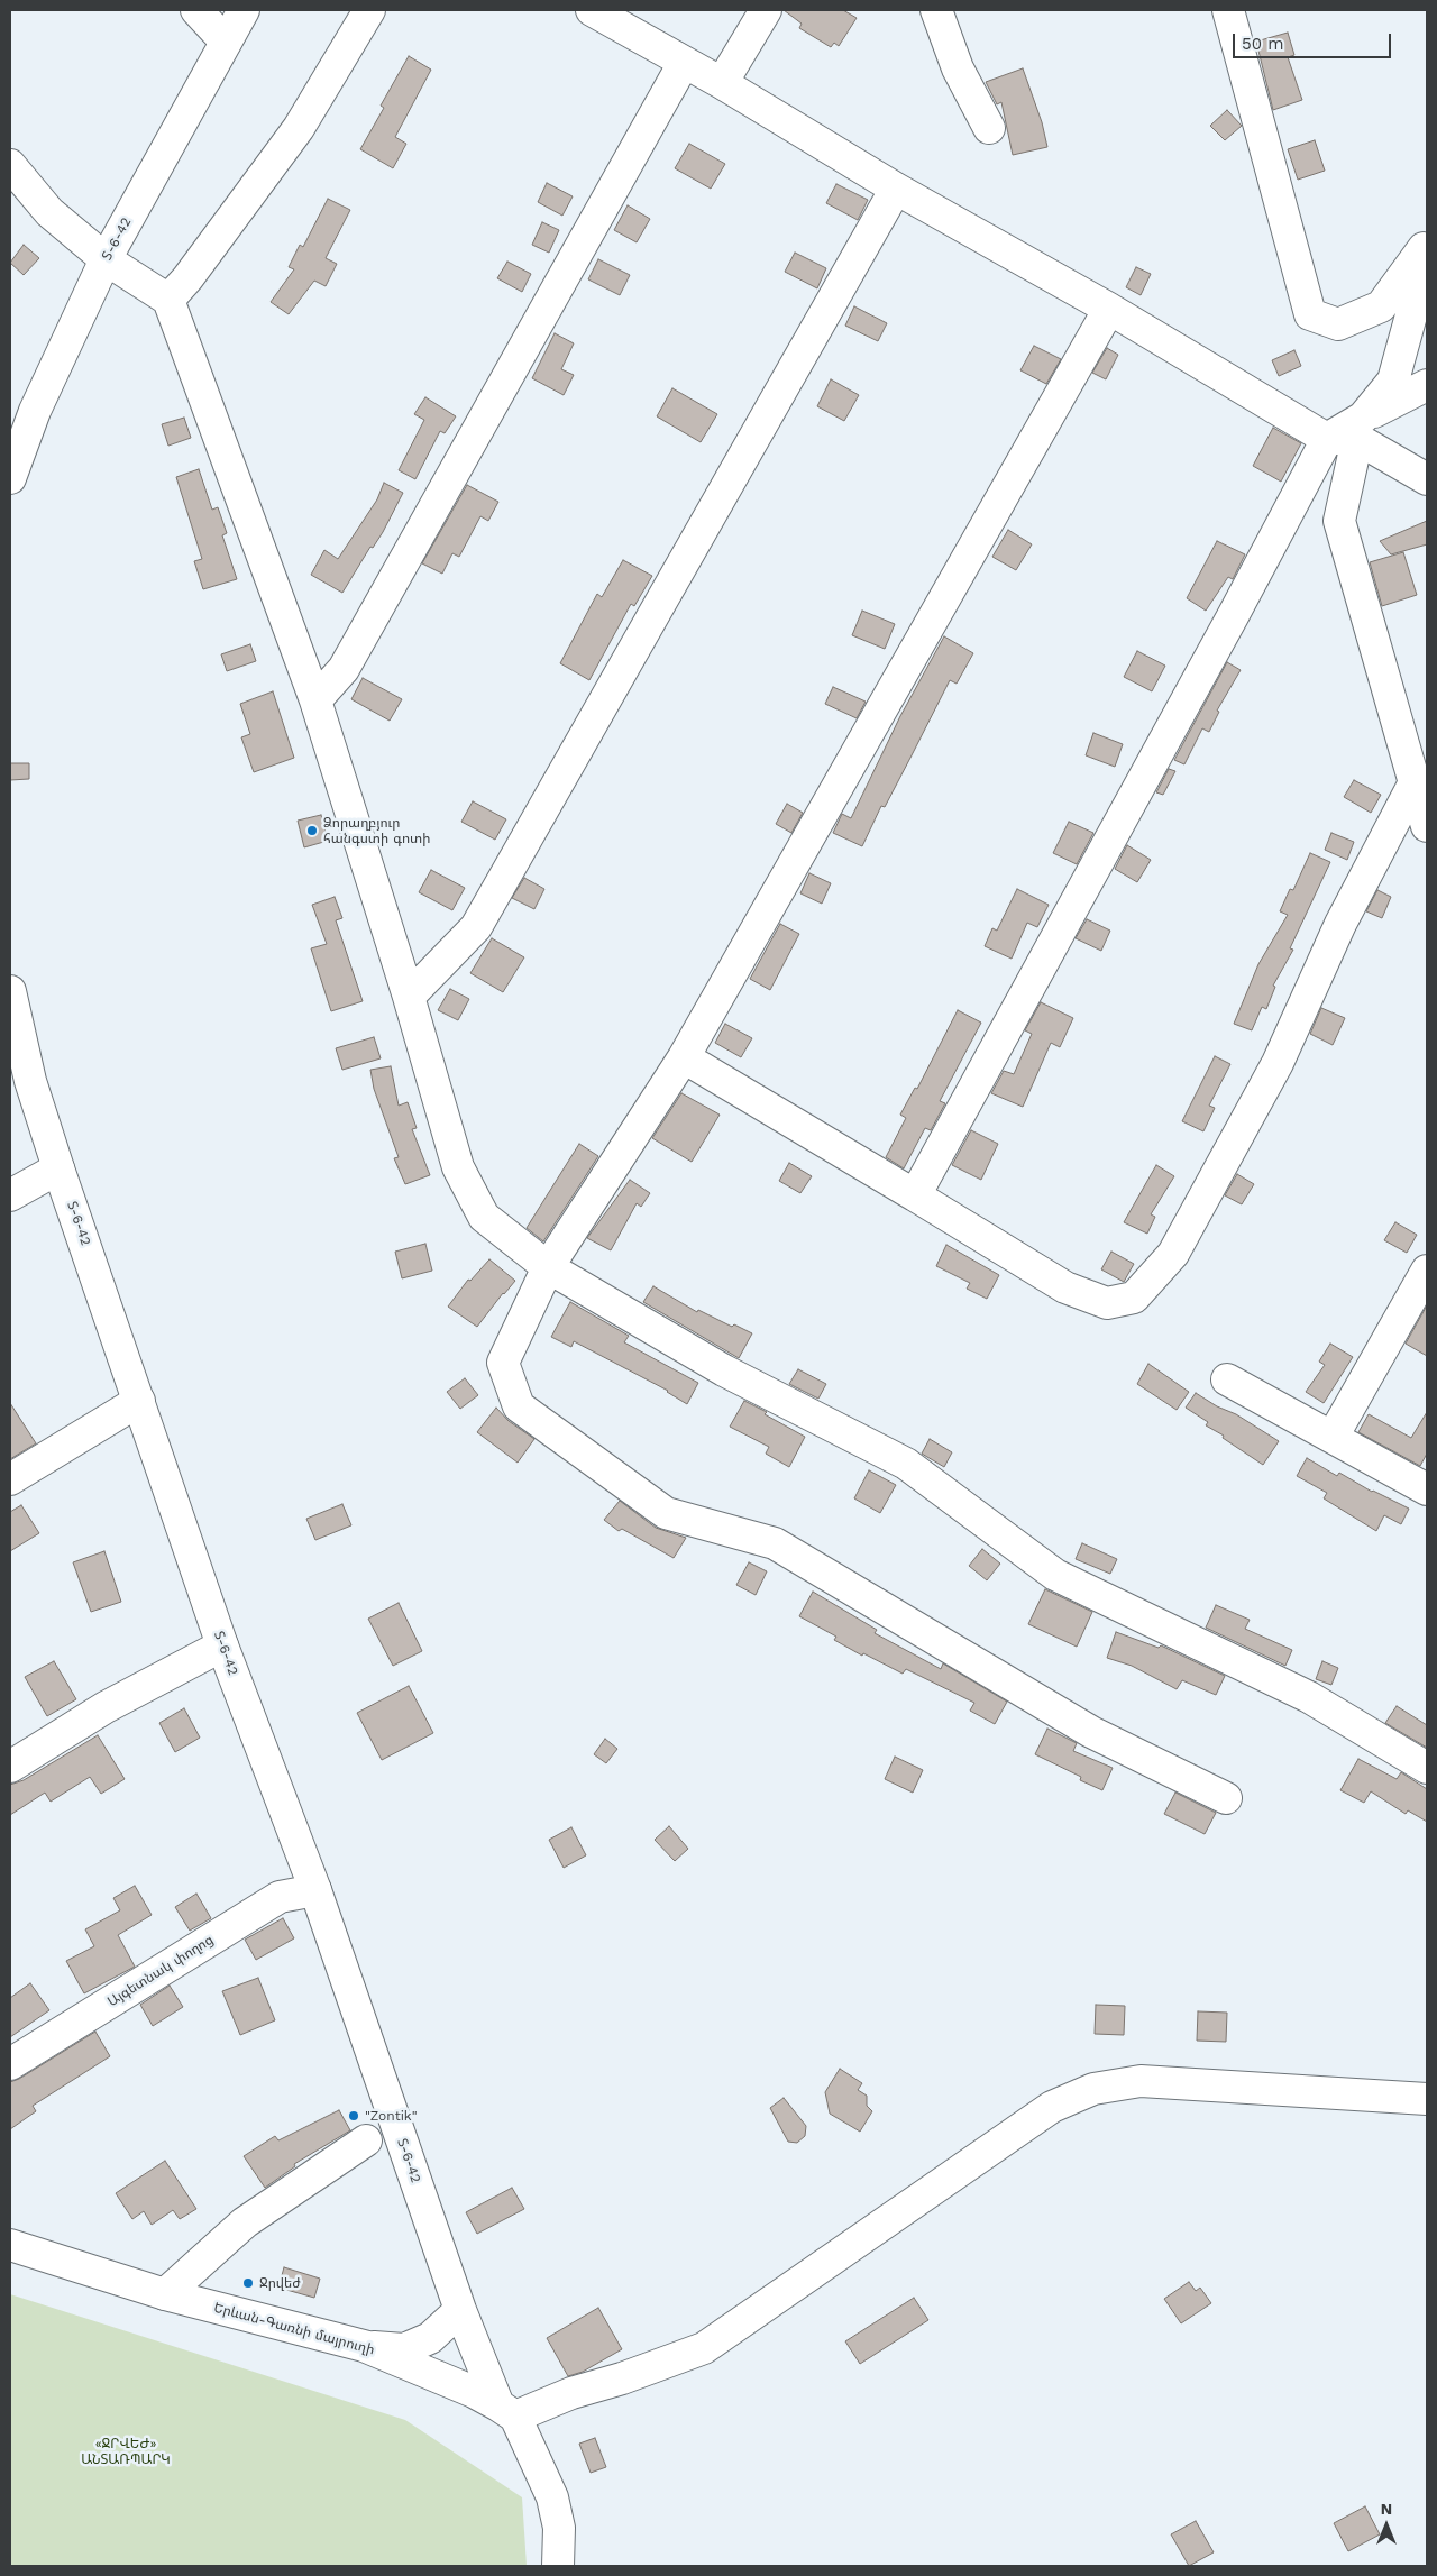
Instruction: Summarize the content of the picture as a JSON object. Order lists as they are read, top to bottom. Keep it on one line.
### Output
{"streets":{"street":["Տ-6-42","Այգետնակ փողոց","Երևան-Գառնի մայրուղի"]},"crossings":[["Տ-6-42","Այգետնակ փողոց"],["Տ-6-42","Երևան-Գառնի մայրուղի"]],"parks":["«ՋՐՎԵԺ» ԱՆՏԱՌՊԱՐԿ"],"places":["Ձորաղբյուր հանգստի գոտի","\"Zontik\"","Ջրվեժ"],"scale_bar":"50 m","north":"top"}
